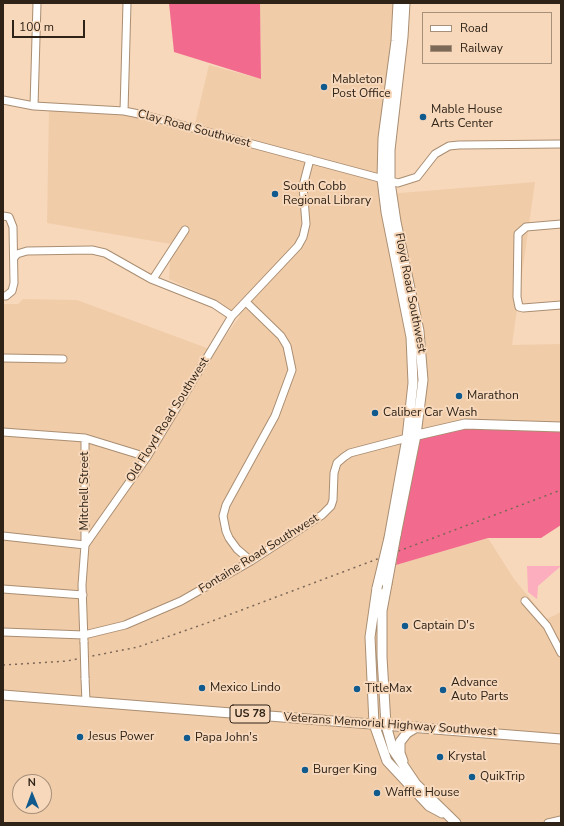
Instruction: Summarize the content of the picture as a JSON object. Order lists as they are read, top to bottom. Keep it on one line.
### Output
{"streets":{"main road":["Floyd Road Southwest","Fontaine Road Southwest","US 78","Veterans Memorial Highway Southwest"],"street":["Clay Road Southwest","Old Floyd Road Southwest","Mitchell Street"]},"crossings":[["Clay Road Southwest","Floyd Road Southwest"],["Clay Road Southwest","Old Floyd Road Southwest"],["Floyd Road Southwest","Fontaine Road Southwest"],["Floyd Road Southwest","Veterans Memorial Highway Southwest"],["Old Floyd Road Southwest","Mitchell Street"]],"places":["Mableton Post Office","Mable House Arts Center","South Cobb Regional Library","Marathon","Caliber Car Wash","Captain D's","Mexico Lindo","TitleMax","Advance Auto Parts","Jesus Power","Papa John's","Krystal","Burger King","QuikTrip","Waffle House"],"legend":["Road","Railway"],"scale_bar":"100 m","north":"top"}
